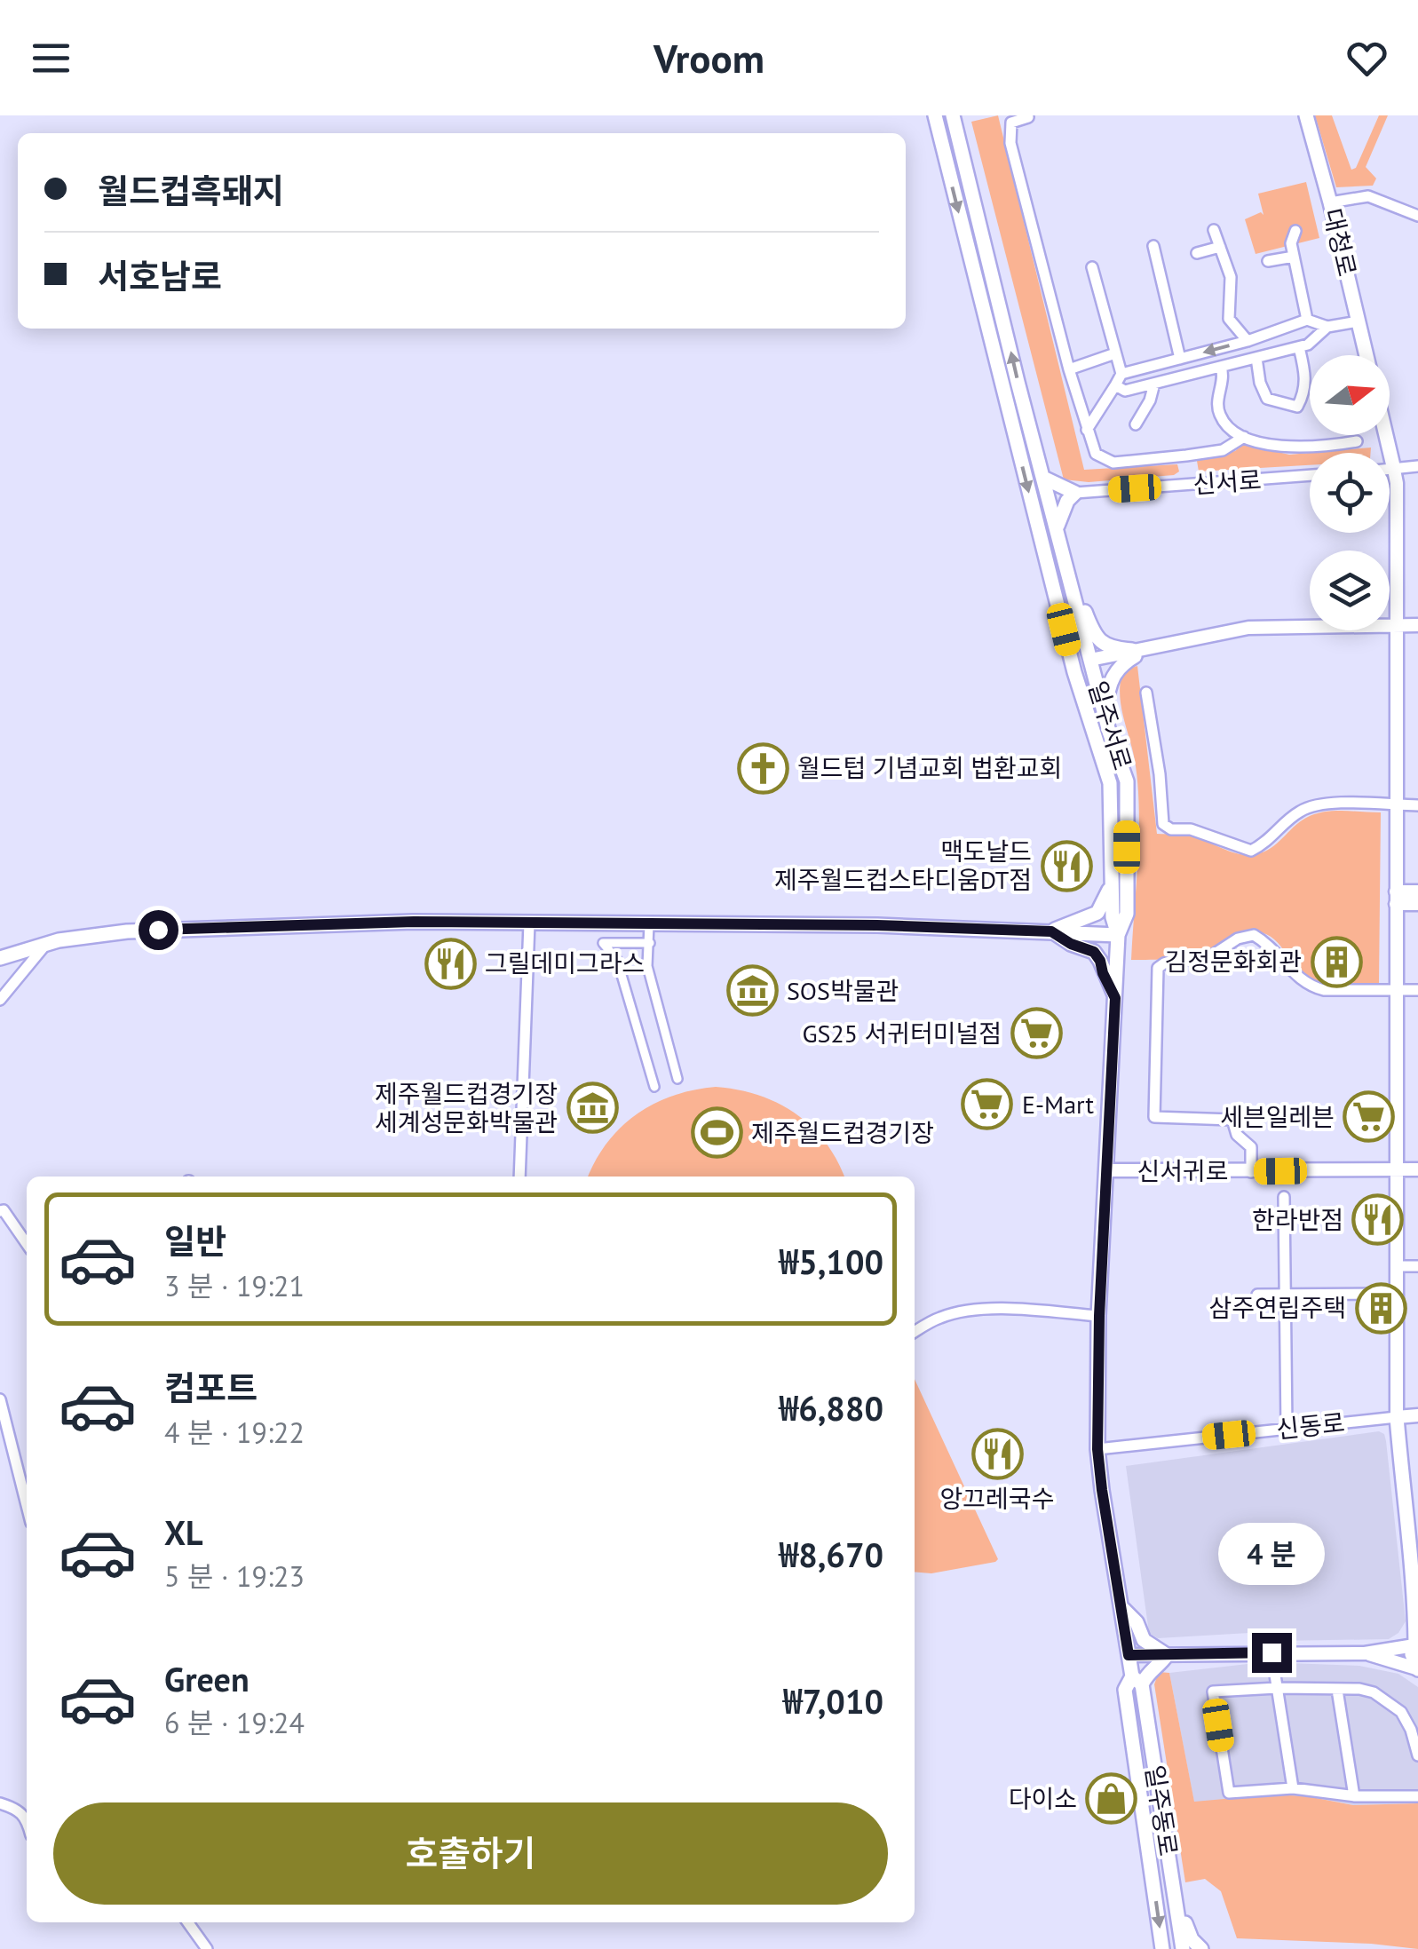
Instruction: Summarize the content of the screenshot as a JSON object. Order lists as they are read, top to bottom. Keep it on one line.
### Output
{"streets":{"main road":["대청로","일주서로","일주동로"],"street":["신서로","신서귀로","신동로"]},"crossings":[["일주서로","일주동로"],["신서귀로","일주동로"],["신동로","일주동로"]],"places":{"church":["월드텁 기념교회 법환교회"],"restaurant":["맥도날드 제주월드컵스타디움DT점","그릴데미그라스","한라반점","앙끄레국수"],"building":["김정문화회관","삼주연립주택"],"museum":["SOS박물관","제주월드컵경기장 세계성문화박물관"],"supermarket":["GS25 서귀터미널점","E-Mart","세븐일레븐"],"sports":["제주월드컵경기장"],"shop":["다이소"]},"north":"right","page":{"header":"Vroom","banner":["월드컵흑돼지","서호남로"],"list":[{"name":"일반","note":"3 분 · 19:21","value":"₩5,100"},{"name":"컴포트","note":"4 분 · 19:22","value":"₩6,880"},{"name":"XL","note":"5 분 · 19:23","value":"₩8,670"},{"name":"Green","note":"6 분 · 19:24","value":"₩7,010"}],"bubble":"4 분","buttons":"호출하기"}}
